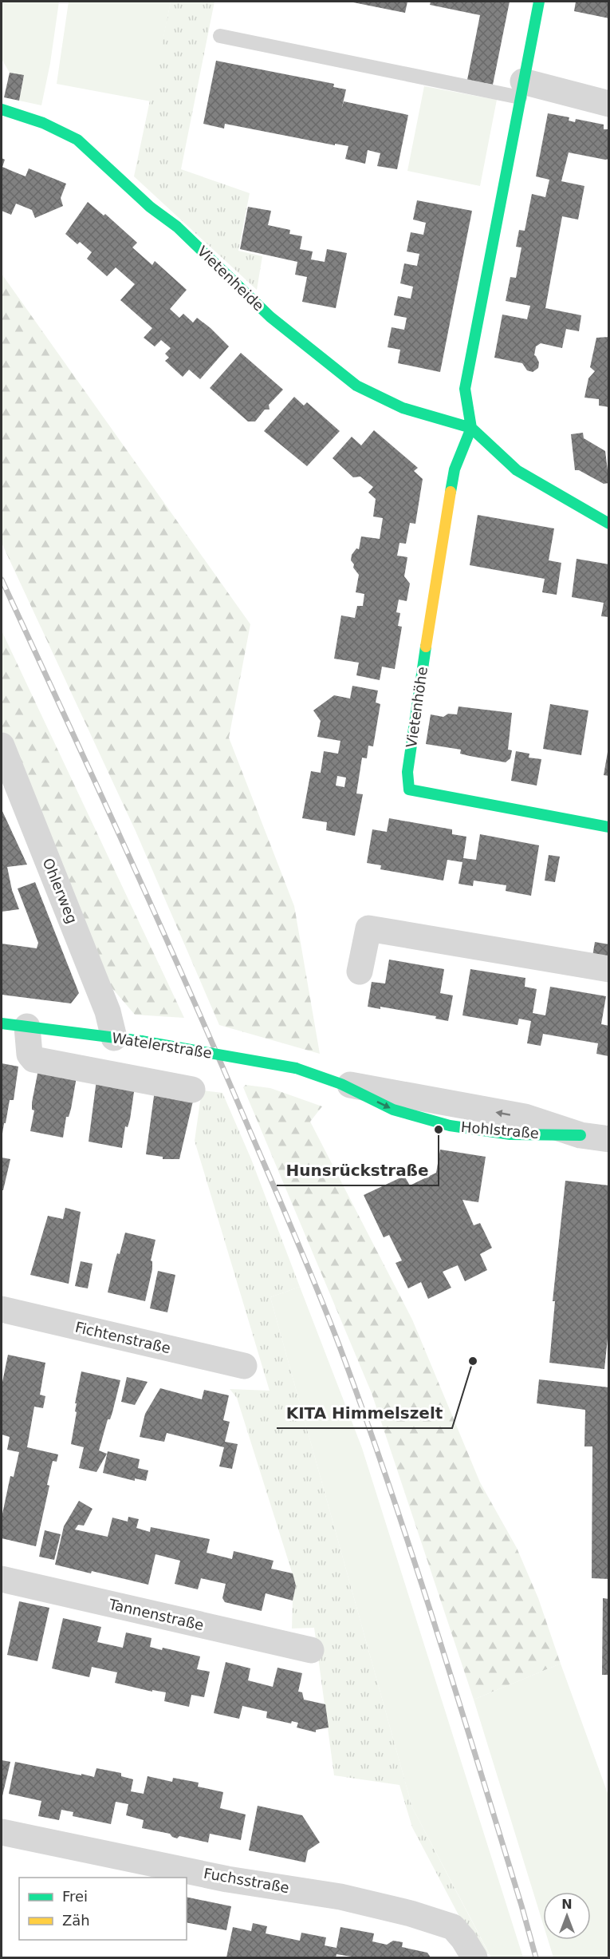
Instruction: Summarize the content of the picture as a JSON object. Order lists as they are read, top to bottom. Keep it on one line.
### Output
{"streets":{"street":["Vietenheide","Vietenhöhe","Ohlerweg","Watelerstraße","Hohlstraße","Fichtenstraße","Tannenstraße","Fuchsstraße"]},"crossings":[["Vietenheide","Vietenhöhe"],["Ohlerweg","Watelerstraße"],["Watelerstraße","Hohlstraße"]],"places":["Hunsrückstraße","KITA Himmelszelt"],"legend":["Frei","Zäh"],"north":"top"}
